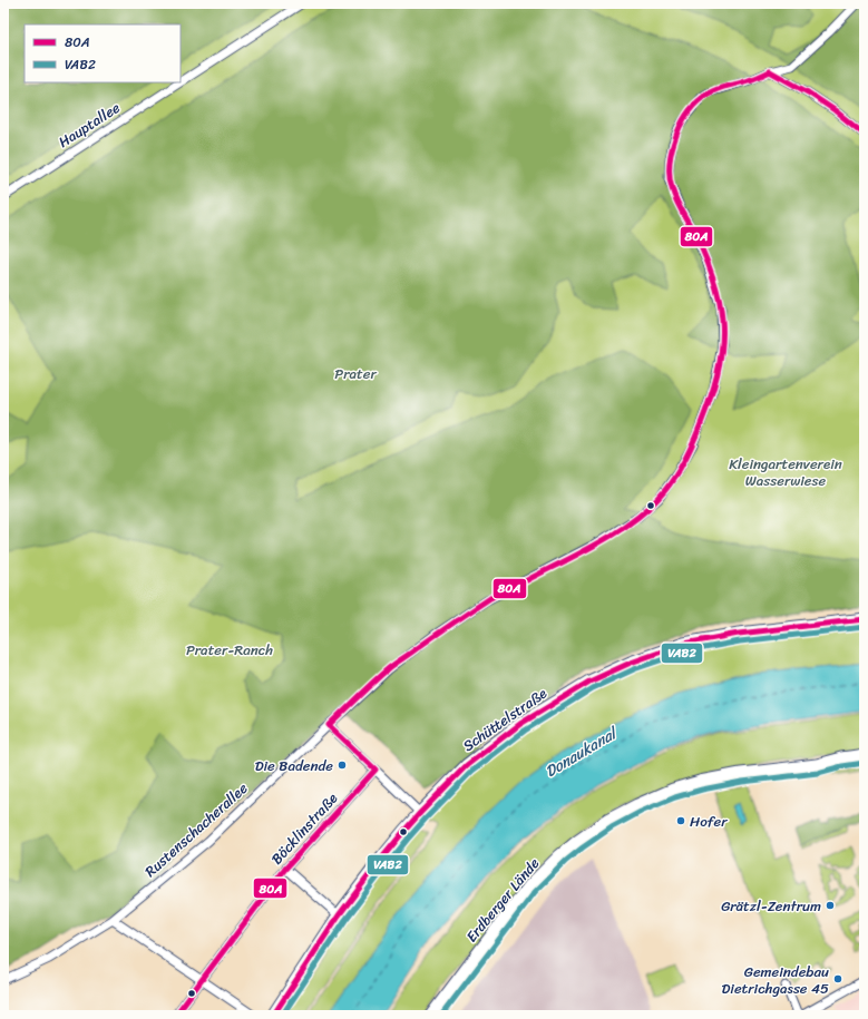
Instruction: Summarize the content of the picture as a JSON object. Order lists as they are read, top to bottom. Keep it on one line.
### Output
{"streets":{"main road":["Schüttelstraße","Erdberger Lände"],"street":["Hauptallee","Böcklinstraße","Rustenschacherallee"]},"water":["Donaukanal"],"parks":["Prater","Kleingartenverein Wasserwiese","Prater-Ranch"],"places":["Die Badende","Hofer","Grätzl-Zentrum","Gemeindebau Dietrichgasse 45"],"lines":["transit line 80A","transit line VAB2"],"legend":["80A","VAB2"]}
